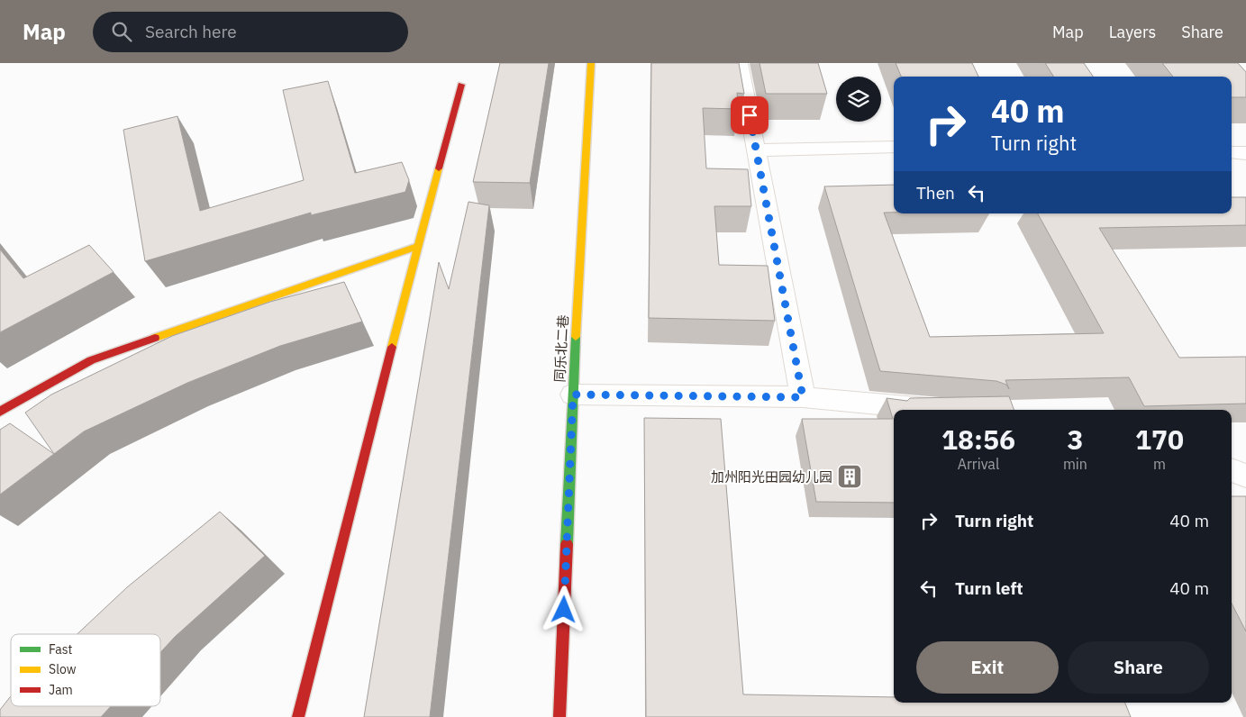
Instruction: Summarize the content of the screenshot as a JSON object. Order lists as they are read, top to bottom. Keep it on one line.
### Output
{"streets":{"street":["同乐北二巷"]},"places":{"building":["加州阳光田园幼儿园"]},"legend":["Fast","Slow","Jam"],"page":{"header":"Map","search":"Search here","nav":["Map","Layers","Share"],"turn":["40 m","Turn right"],"then":"Then","eta":["18:56","Arrival","3","min","170","m"],"list":[{"name":"Turn right","value":"40 m"},{"name":"Turn left","value":"40 m"}],"buttons":["Exit","Share"]}}
